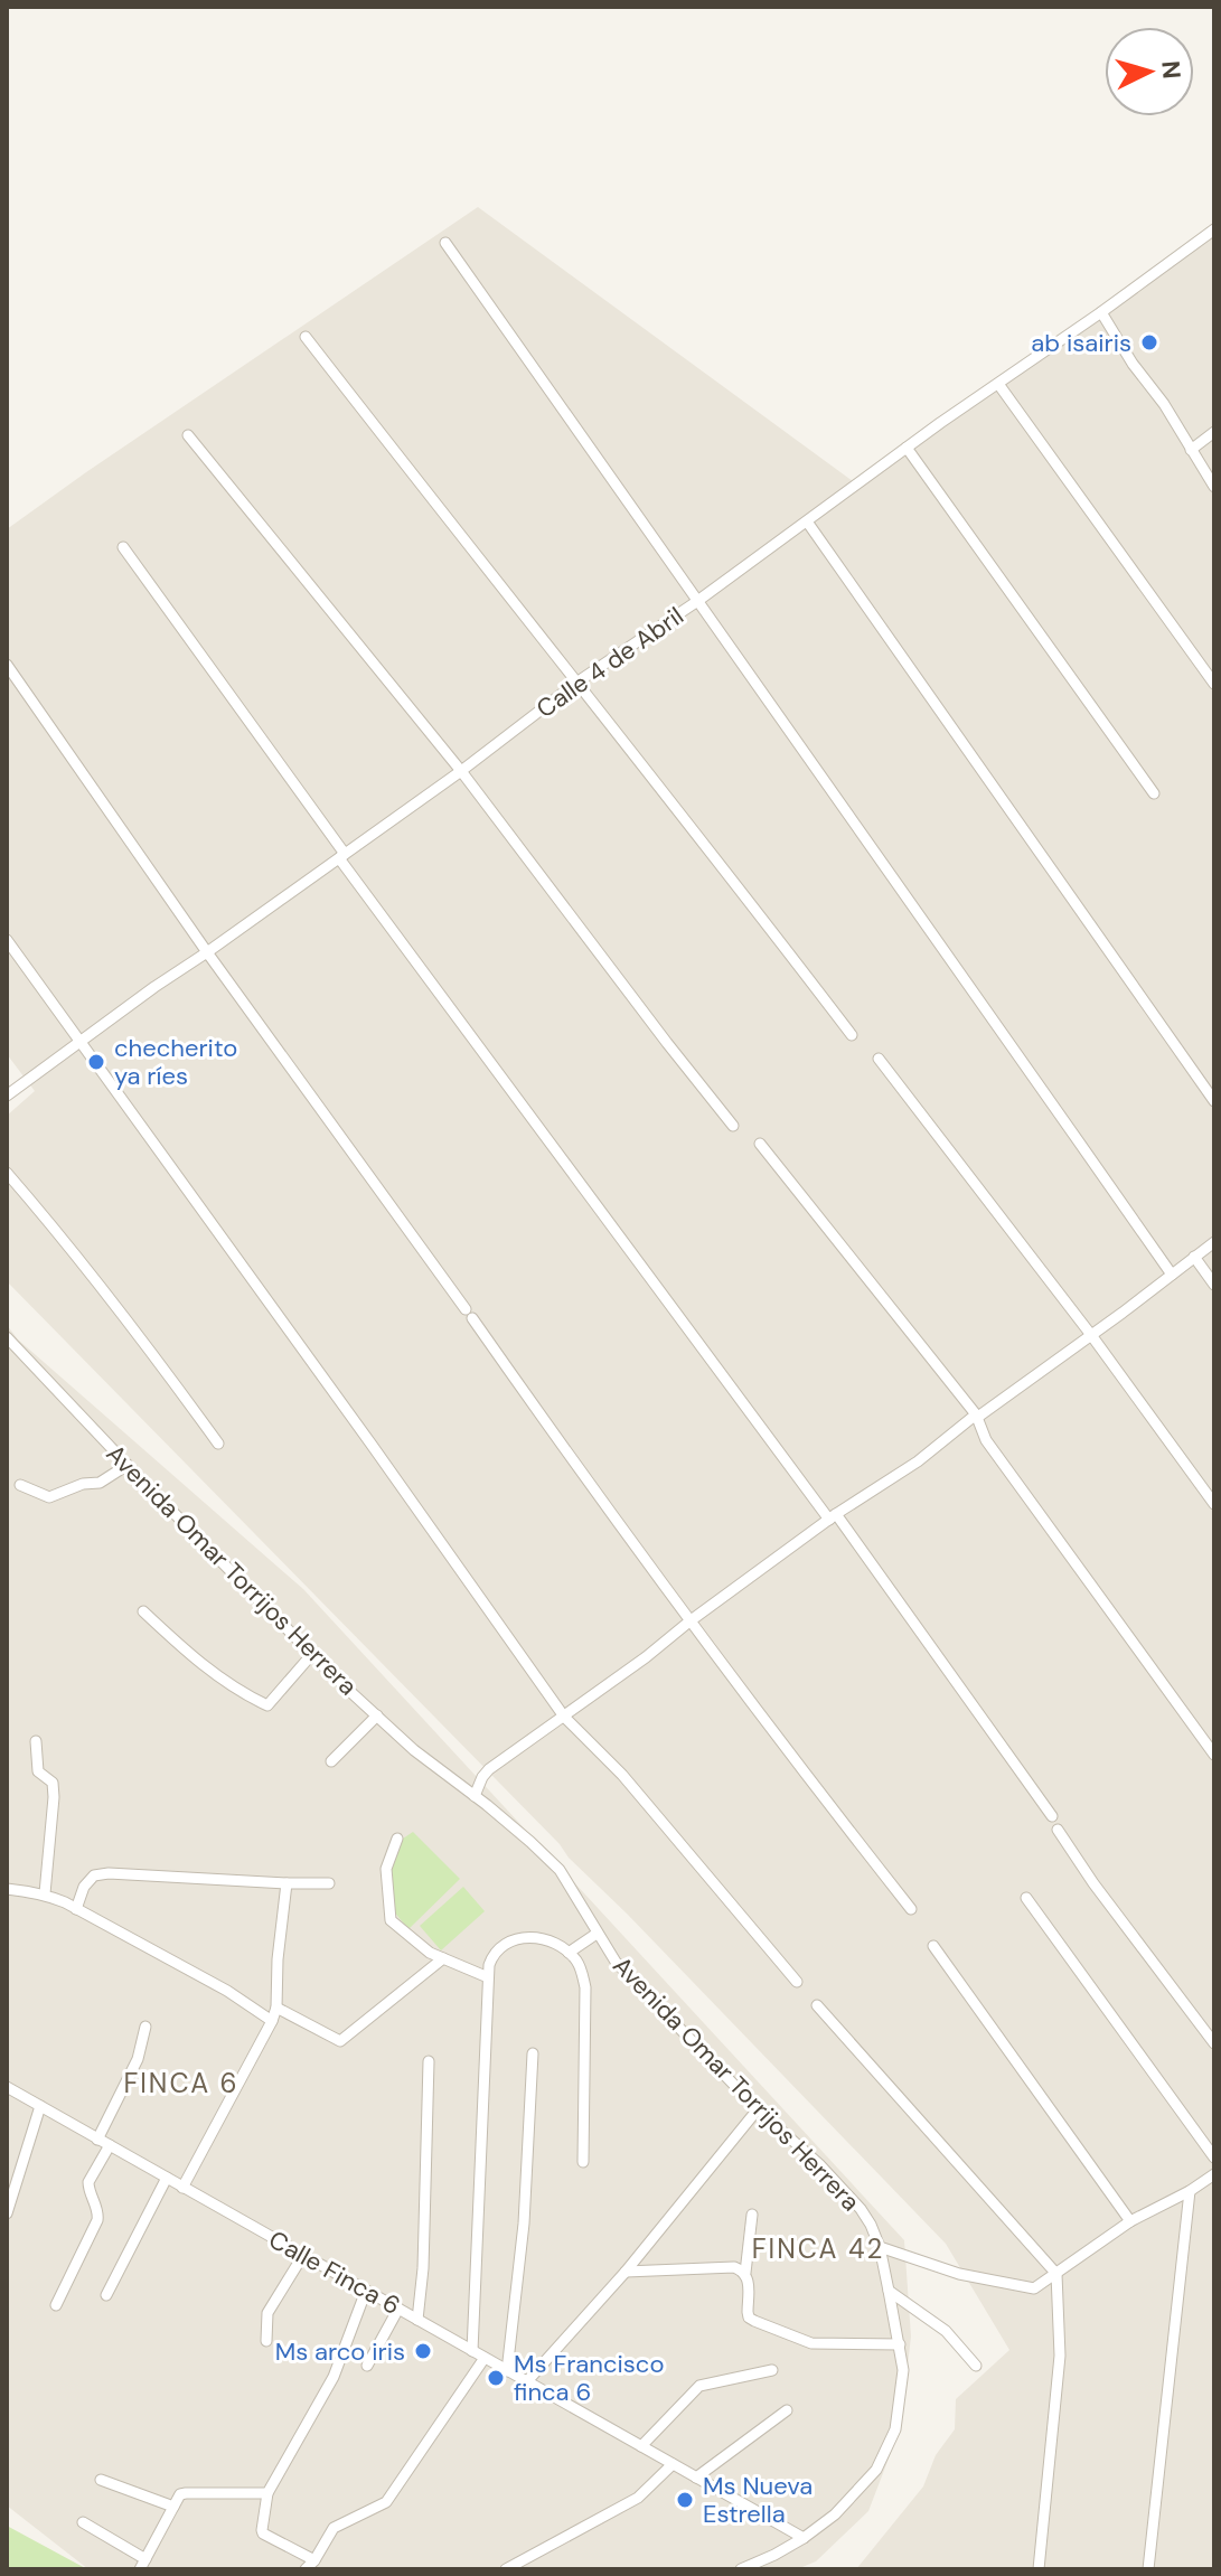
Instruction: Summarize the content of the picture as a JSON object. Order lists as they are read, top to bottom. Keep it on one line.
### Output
{"streets":{"street":["Calle 4 de Abril","Avenida Omar Torrijos Herrera","Calle Finca 6"]},"crossings":[["Avenida Omar Torrijos Herrera","Calle Finca 6"]],"districts":["FINCA 6","FINCA 42"],"places":["ab isairis","checherito ya ríes","Ms arco iris","Ms Francisco finca 6","Ms Nueva Estrella"],"north":"right"}
